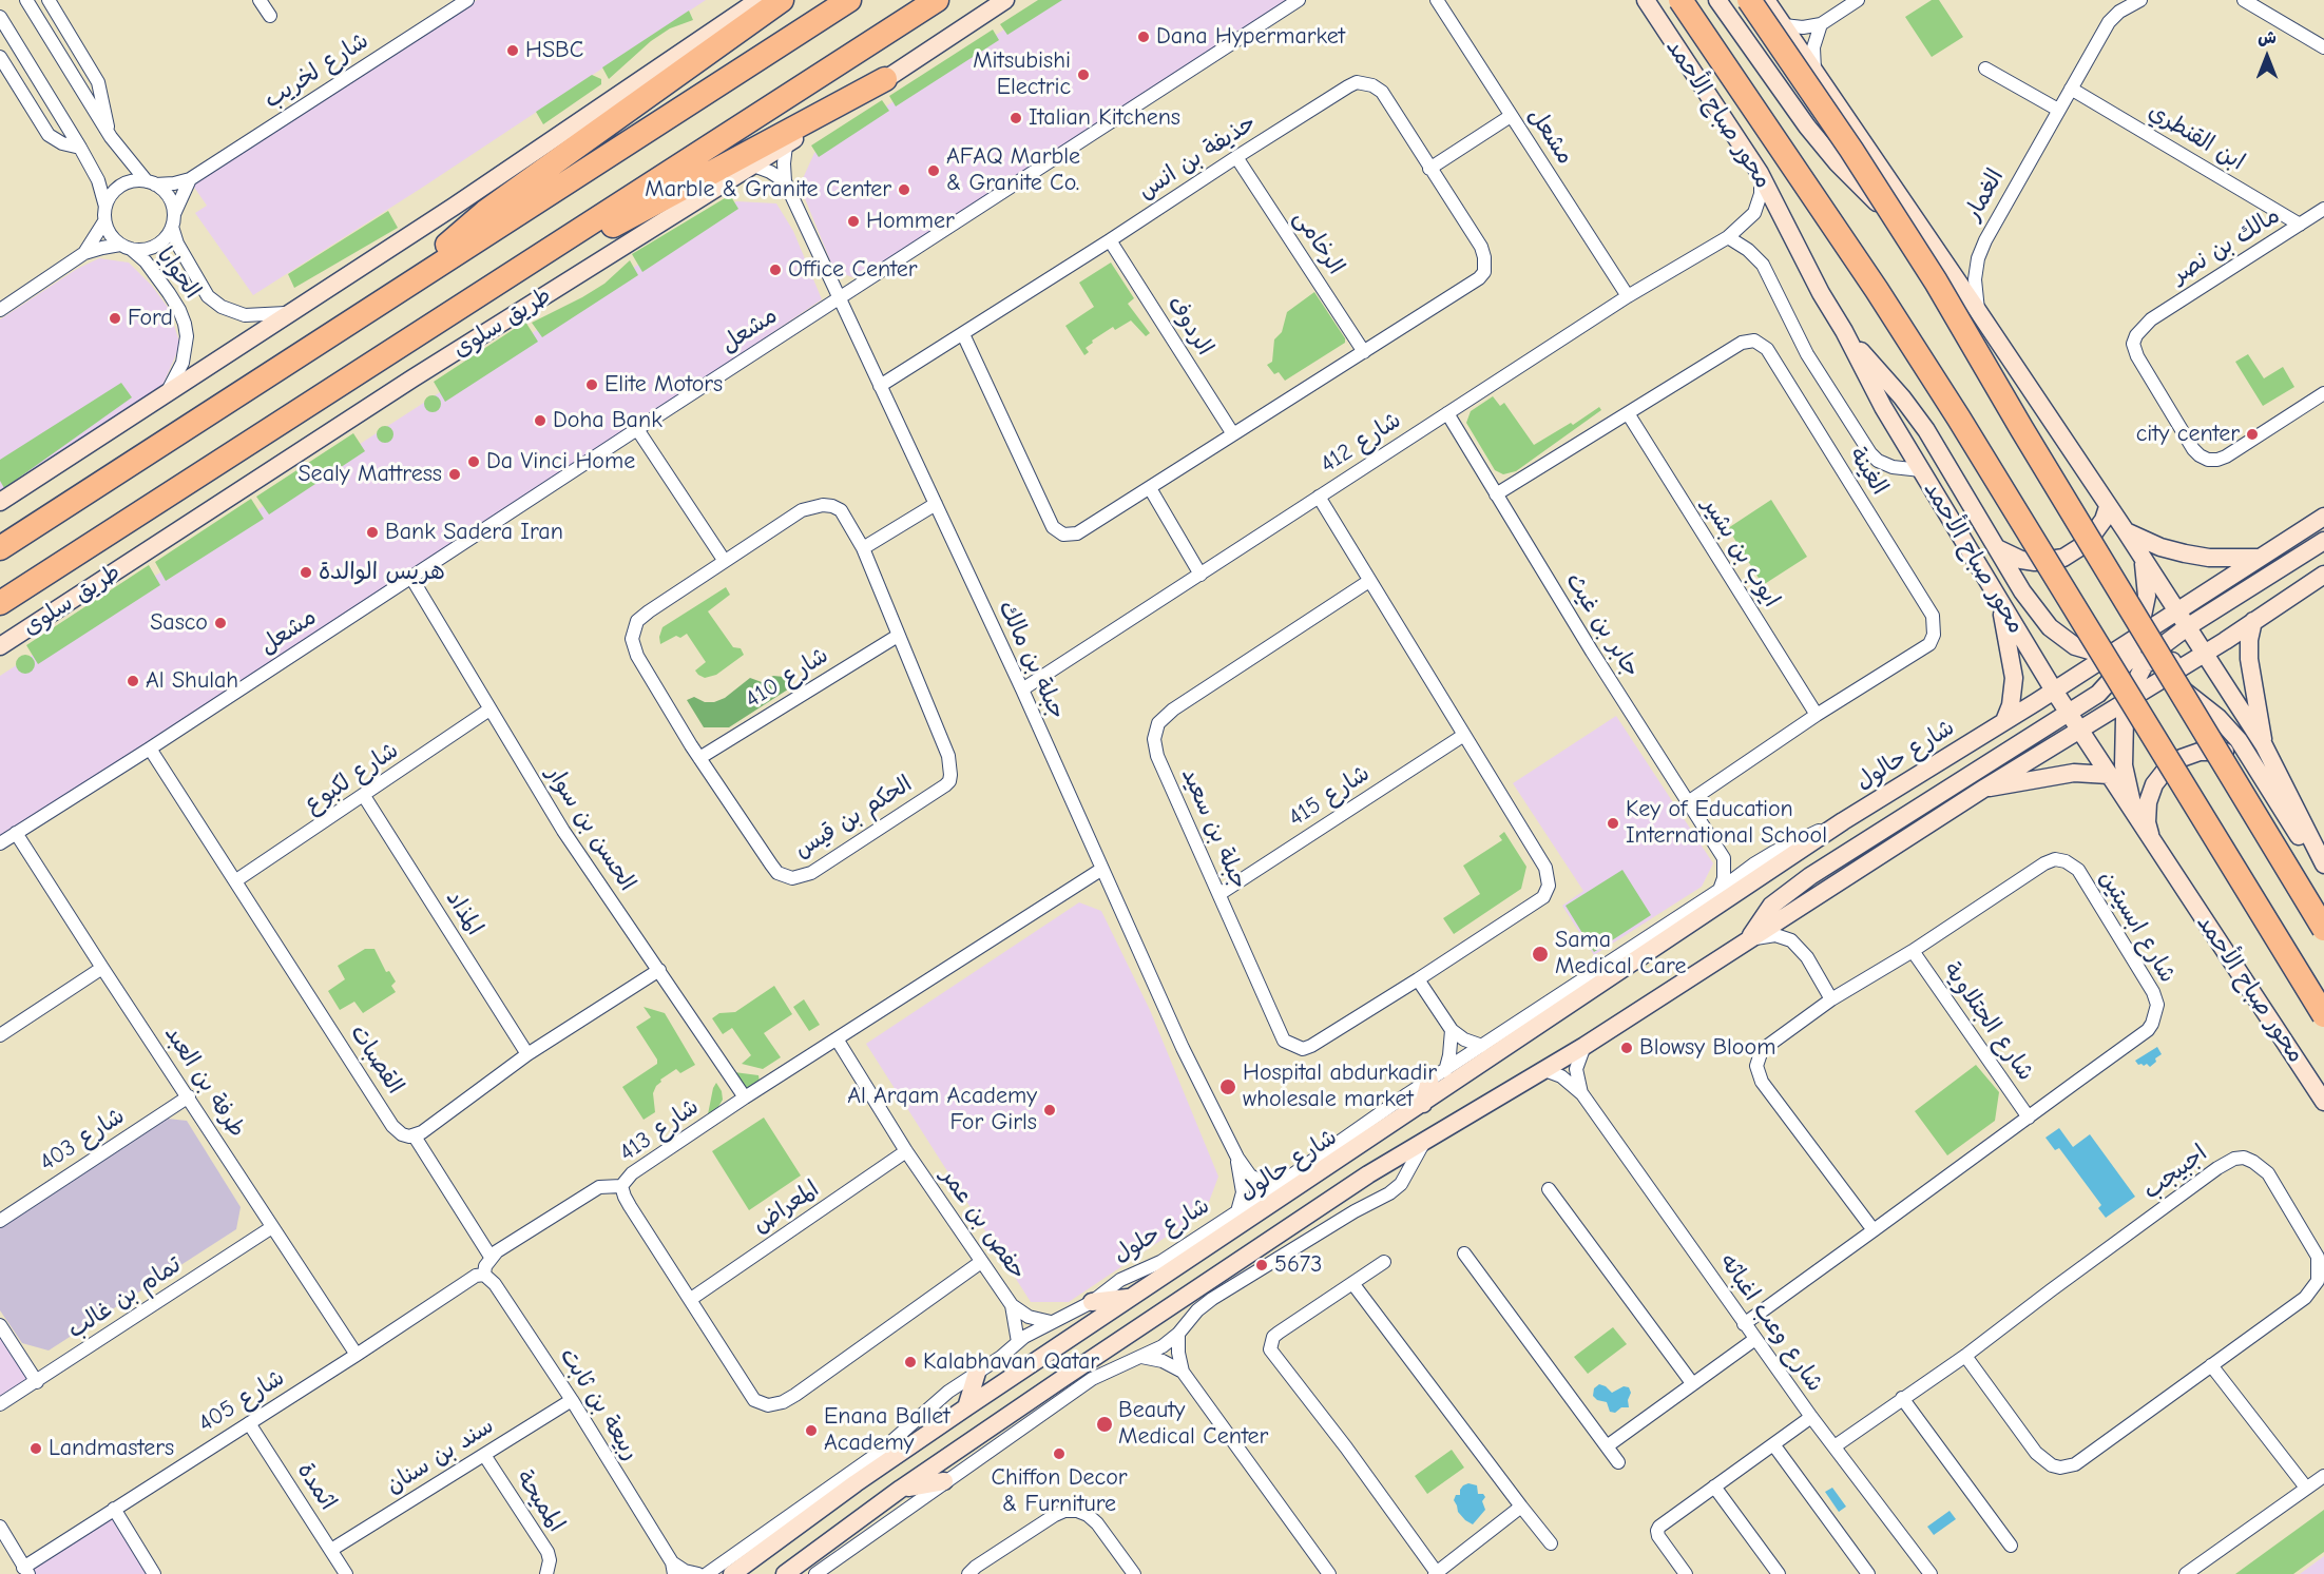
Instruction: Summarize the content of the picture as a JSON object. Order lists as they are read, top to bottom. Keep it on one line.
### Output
{"streets":{"highway":["محور صباح الأحمد","طريق سلوى"],"main road":["شارع حالول"],"street":["شارع لخريب","مشعل","ابن القنطري","حذيفة بن انس","الغمار","الرخامى","مالك بن نصر","الحوايا","الردوف","شارع 412","الغينة","ايوب بن بشير","جابر بن غيث","جبلة بن مالك","شارع 410","شارع لكبوع","شارع 415","الحكم بن قيس","الحسن بن سوار","جبلة بن سعيد","المذاد","شارع ابسيتين","شارع الجتلاوية","القصبات","طرفة بن العبد","شارع 413","شارع 403","اجبيجب","المعراض","حفص بن عمر","شارع حلول","تمام بن غالب","شارع وعب اغباثه","شارع 405","ربيعة بن ثابت","سند بن سنان","اثمدة","المميحة"]},"crossings":[["شارع لخريب","الحوايا"],["محور صباح الأحمد","شارع 412"],["محور صباح الأحمد","شارع حالول"],["مشعل","شارع 412"],["مشعل","جبلة بن مالك"],["مشعل","الحسن بن سوار"],["مشعل","القصبات"],["مشعل","طرفة بن العبد"],["ابن القنطري","الغمار"],["ابن القنطري","مالك بن نصر"],["حذيفة بن انس","الرخامى"],["حذيفة بن انس","الردوف"],["حذيفة بن انس","جبلة بن مالك"],["طريق سلوى","جبلة بن مالك"],["شارع 412","جابر بن غيث"],["شارع 412","جبلة بن مالك"],["شارع 412","جبلة بن سعيد"],["الغينة","ايوب بن بشير"],["الغينة","جابر بن غيث"],["جبلة بن مالك","شارع 413"],["جبلة بن مالك","شارع حلول"],["شارع 410","الحكم بن قيس"],["شارع حالول","شارع حلول"],["شارع لكبوع","الحسن بن سوار"],["شارع لكبوع","المذاد"],["شارع لكبوع","القصبات"],["شارع 415","جبلة بن سعيد"],["الحسن بن سوار","شارع 413"],["شارع ابسيتين","شارع الجتلاوية"],["شارع ابسيتين","شارع وعب اغباثه"],["طرفة بن العبد","شارع 403"],["طرفة بن العبد","تمام بن غالب"],["طرفة بن العبد","شارع 405"],["شارع 413","المعراض"],["شارع 413","حفص بن عمر"],["اجبيجب","شارع وعب اغباثه"],["المعراض","حفص بن عمر"],["حفص بن عمر","شارع حلول"],["شارع 405","ربيعة بن ثابت"],["شارع 405","اثمدة"],["ربيعة بن ثابت","سند بن سنان"],["سند بن سنان","اثمدة"],["سند بن سنان","المميحة"]],"places":["Dana Hypermarket","HSBC","Mitsubishi Electric","Italian Kitchens","AFAQ Marble & Granite Co.","Marble & Granite Center","Hommer","Office Center","Ford","Elite Motors","Doha Bank","city center","Da Vinci Home","Sealy Mattress","Bank Sadera Iran","هريس الوالدة","Sasco","Al Shulah","Key of Education International School","Sama Medical Care","Blowsy Bloom","Hospital abdurkadir wholesale market","Al Arqam Academy For Girls","5673","Kalabhavan Qatar","Beauty Medical Center","Enana Ballet Academy","Landmasters","Chiffon Decor & Furniture"],"north":"top"}
